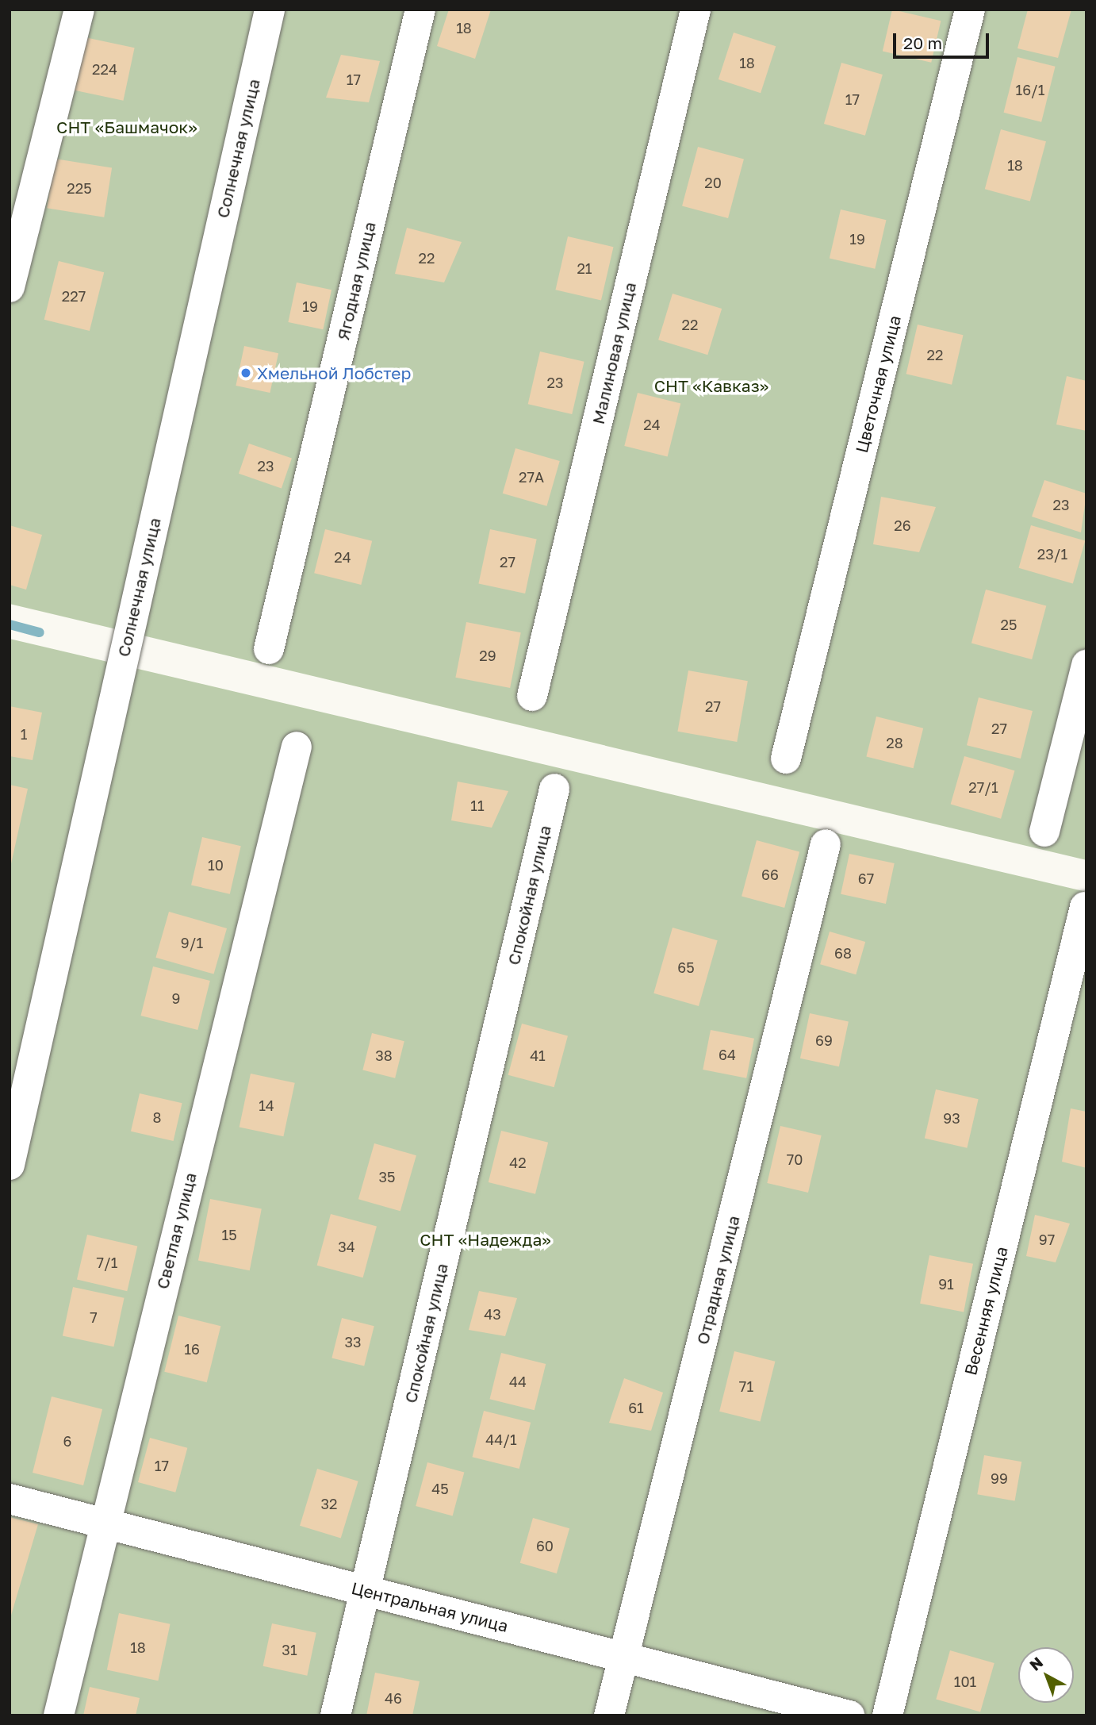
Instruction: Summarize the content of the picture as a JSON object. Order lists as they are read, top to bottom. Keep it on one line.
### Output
{"streets":{"street":["Солнечная улица","Ягодная улица","Малиновая улица","Цветочная улица","Спокойная улица","Светлая улица","Отрадная улица","Весенняя улица","Центральная улица"]},"crossings":[["Спокойная улица","Центральная улица"],["Светлая улица","Центральная улица"],["Отрадная улица","Центральная улица"]],"parks":["СНТ «Башмачок»","СНТ «Кавказ»","СНТ «Надежда»"],"places":["Хмельной Лобстер"],"house_numbers":["18","18","224","17","16/1","17","18","20","225","19","22","21","227","19","22","22","23","24","23","27А","23","26","23/1","24","27","25","29","27","27","1","28","27/1","11","10","66","67","9/1","68","65","9","69","64","38","41","14","8","93","70","42","35","15","97","34","7/1","91","43","7","33","16","44","71","61","44/1","6","17","99","45","32","60","18","31","101","46"],"scale_bar":"20 m","north":"top left"}
